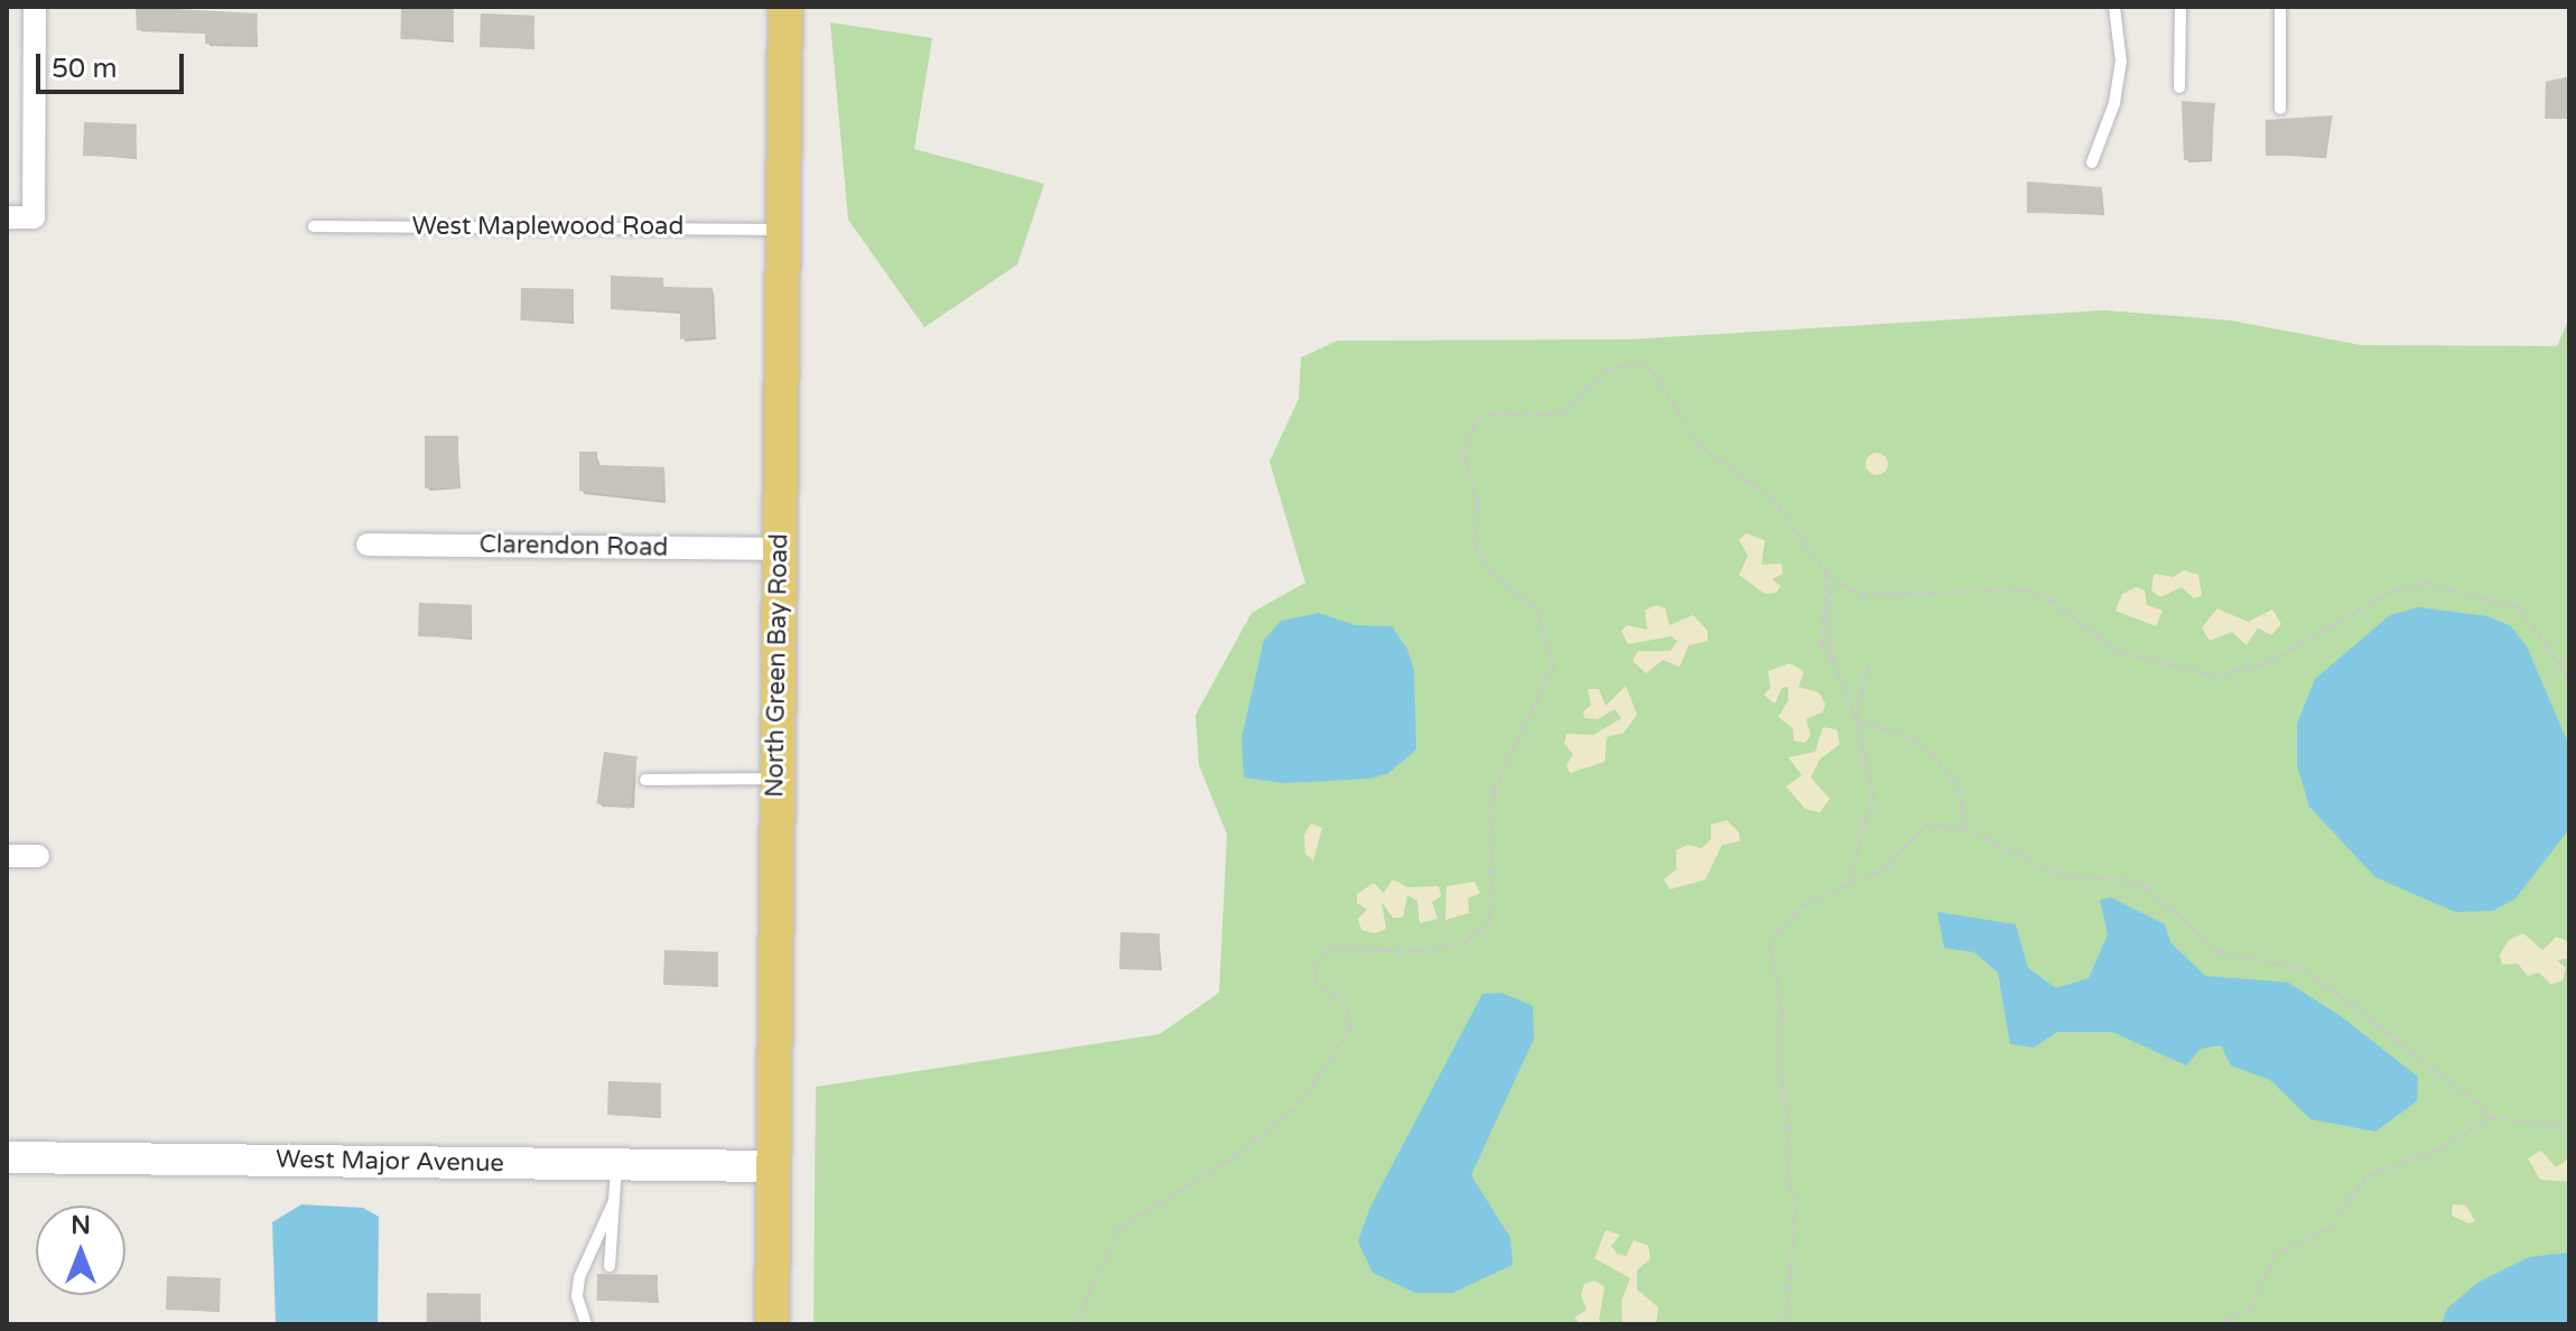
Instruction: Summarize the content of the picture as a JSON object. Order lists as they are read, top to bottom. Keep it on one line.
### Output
{"streets":{"main road":["North Green Bay Road"],"street":["Clarendon Road","West Major Avenue"],"lane":["West Maplewood Road"]},"crossings":[["West Maplewood Road","North Green Bay Road"],["Clarendon Road","North Green Bay Road"],["North Green Bay Road","West Major Avenue"]],"scale_bar":"50 m","north":"top"}
